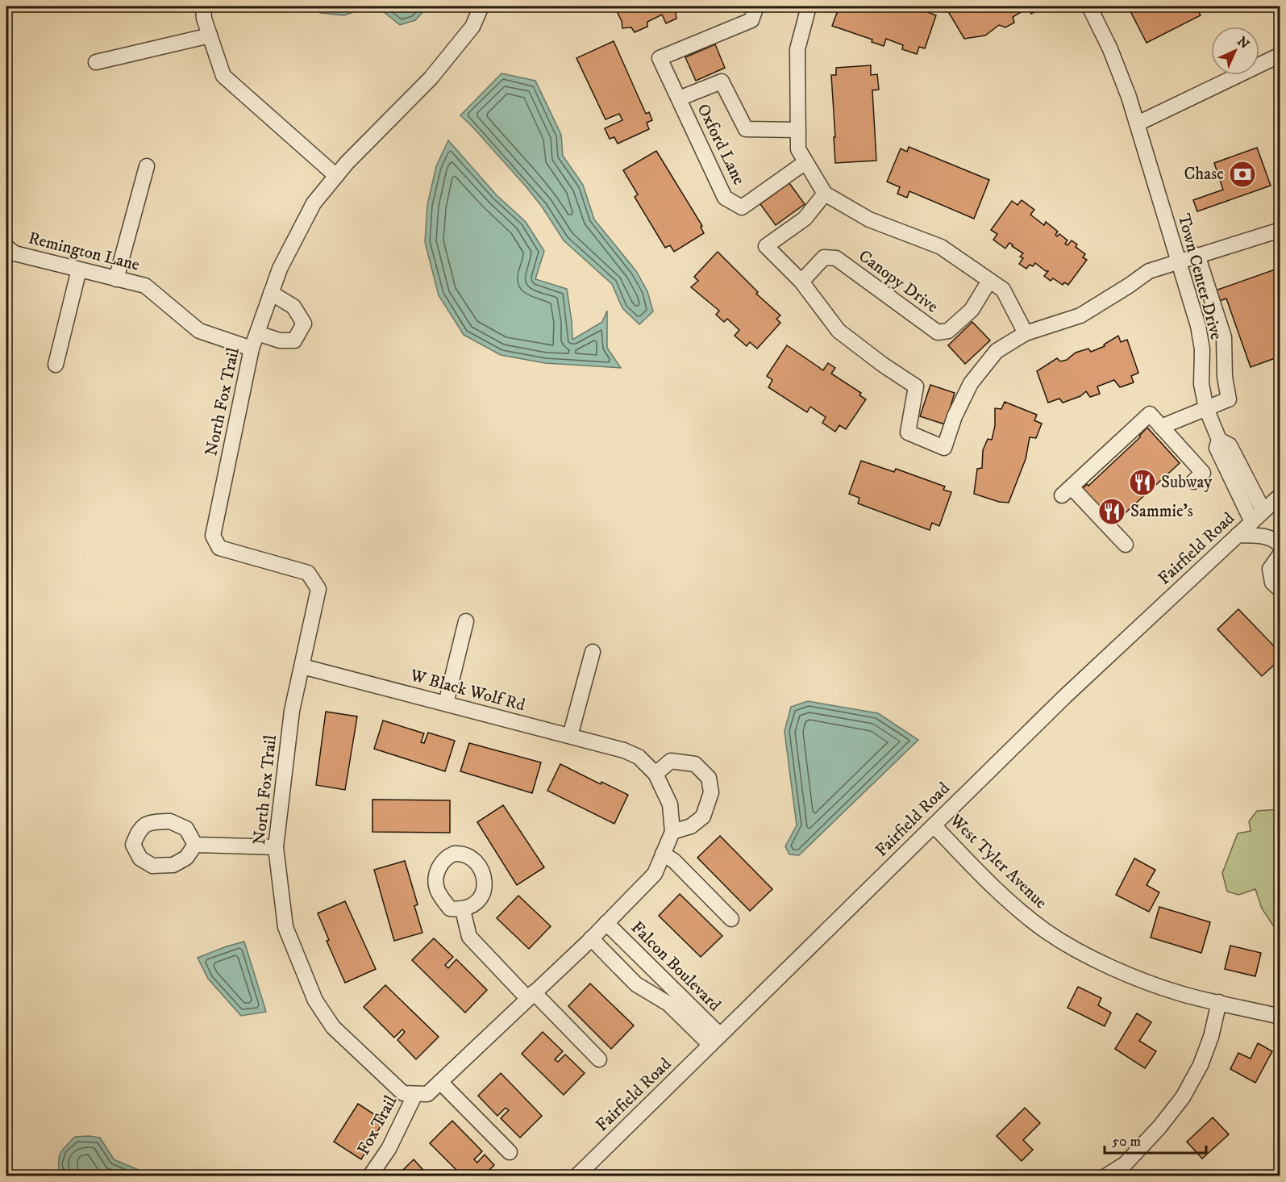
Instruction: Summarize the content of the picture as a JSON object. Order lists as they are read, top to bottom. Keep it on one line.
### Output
{"streets":{"street":["Oxford Lane","Remington Lane","Town Center Drive","Canopy Drive","North Fox Trail","Fairfield Road","W Black Wolf Rd","West Tyler Avenue","Falcon Boulevard","Fox Trail"]},"crossings":[["Remington Lane","North Fox Trail"],["Town Center Drive","Fairfield Road"],["North Fox Trail","W Black Wolf Rd"],["North Fox Trail","Fox Trail"],["Fairfield Road","West Tyler Avenue"],["Fairfield Road","Falcon Boulevard"]],"places":{"bank":["Chase"],"restaurant":["Subway","Sammie's"]},"scale_bar":"50 m","north":"top right"}
